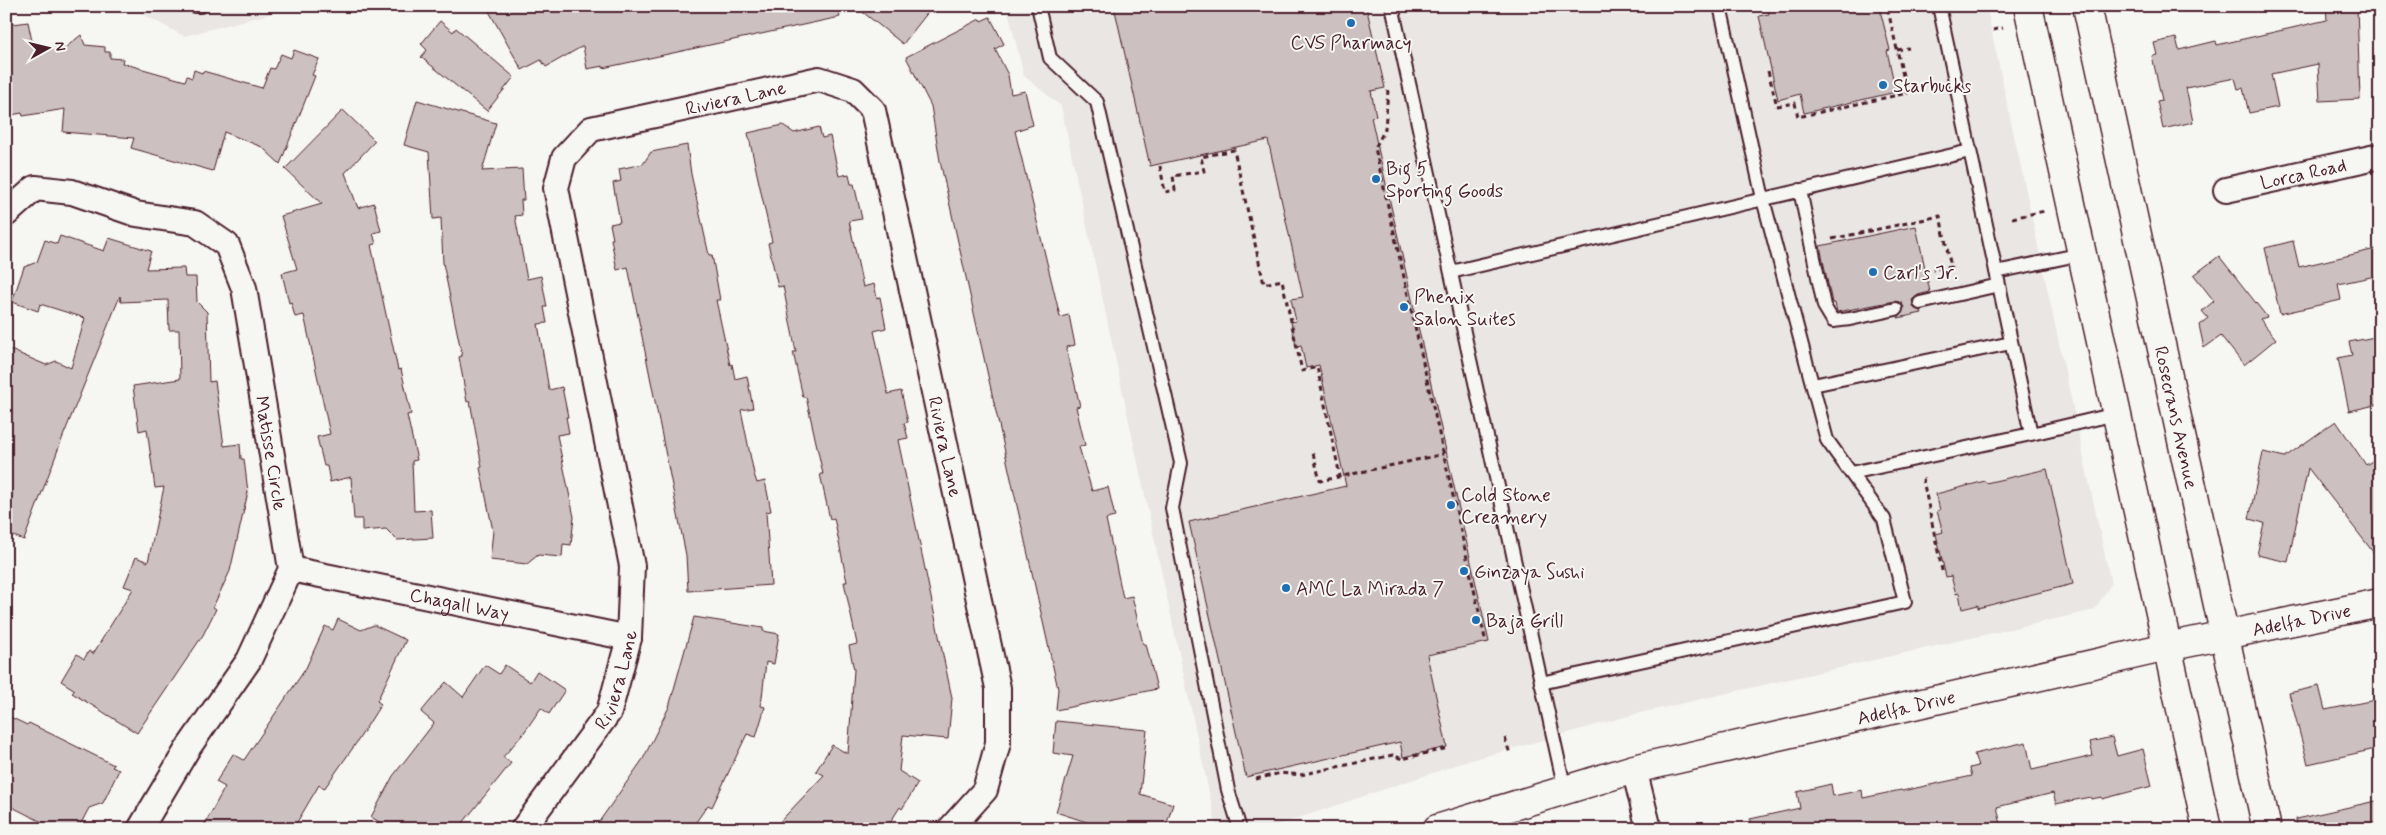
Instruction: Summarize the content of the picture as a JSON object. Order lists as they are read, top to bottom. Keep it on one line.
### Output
{"streets":{"main road":["Rosecrans Avenue","Adelfa Drive"],"street":["Riviera Lane","Lorca Road","Matisse Circle","Chagall Way"]},"crossings":[["Riviera Lane","Chagall Way"],["Rosecrans Avenue","Adelfa Drive"],["Matisse Circle","Chagall Way"]],"places":["CVS Pharmacy","Starbucks","Big 5 Sporting Goods","Carl's Jr.","Phenix Salon Suites","Cold Stone Creamery","Ginzaya Sushi","AMC La Mirada 7","Baja Grill"],"north":"right"}
